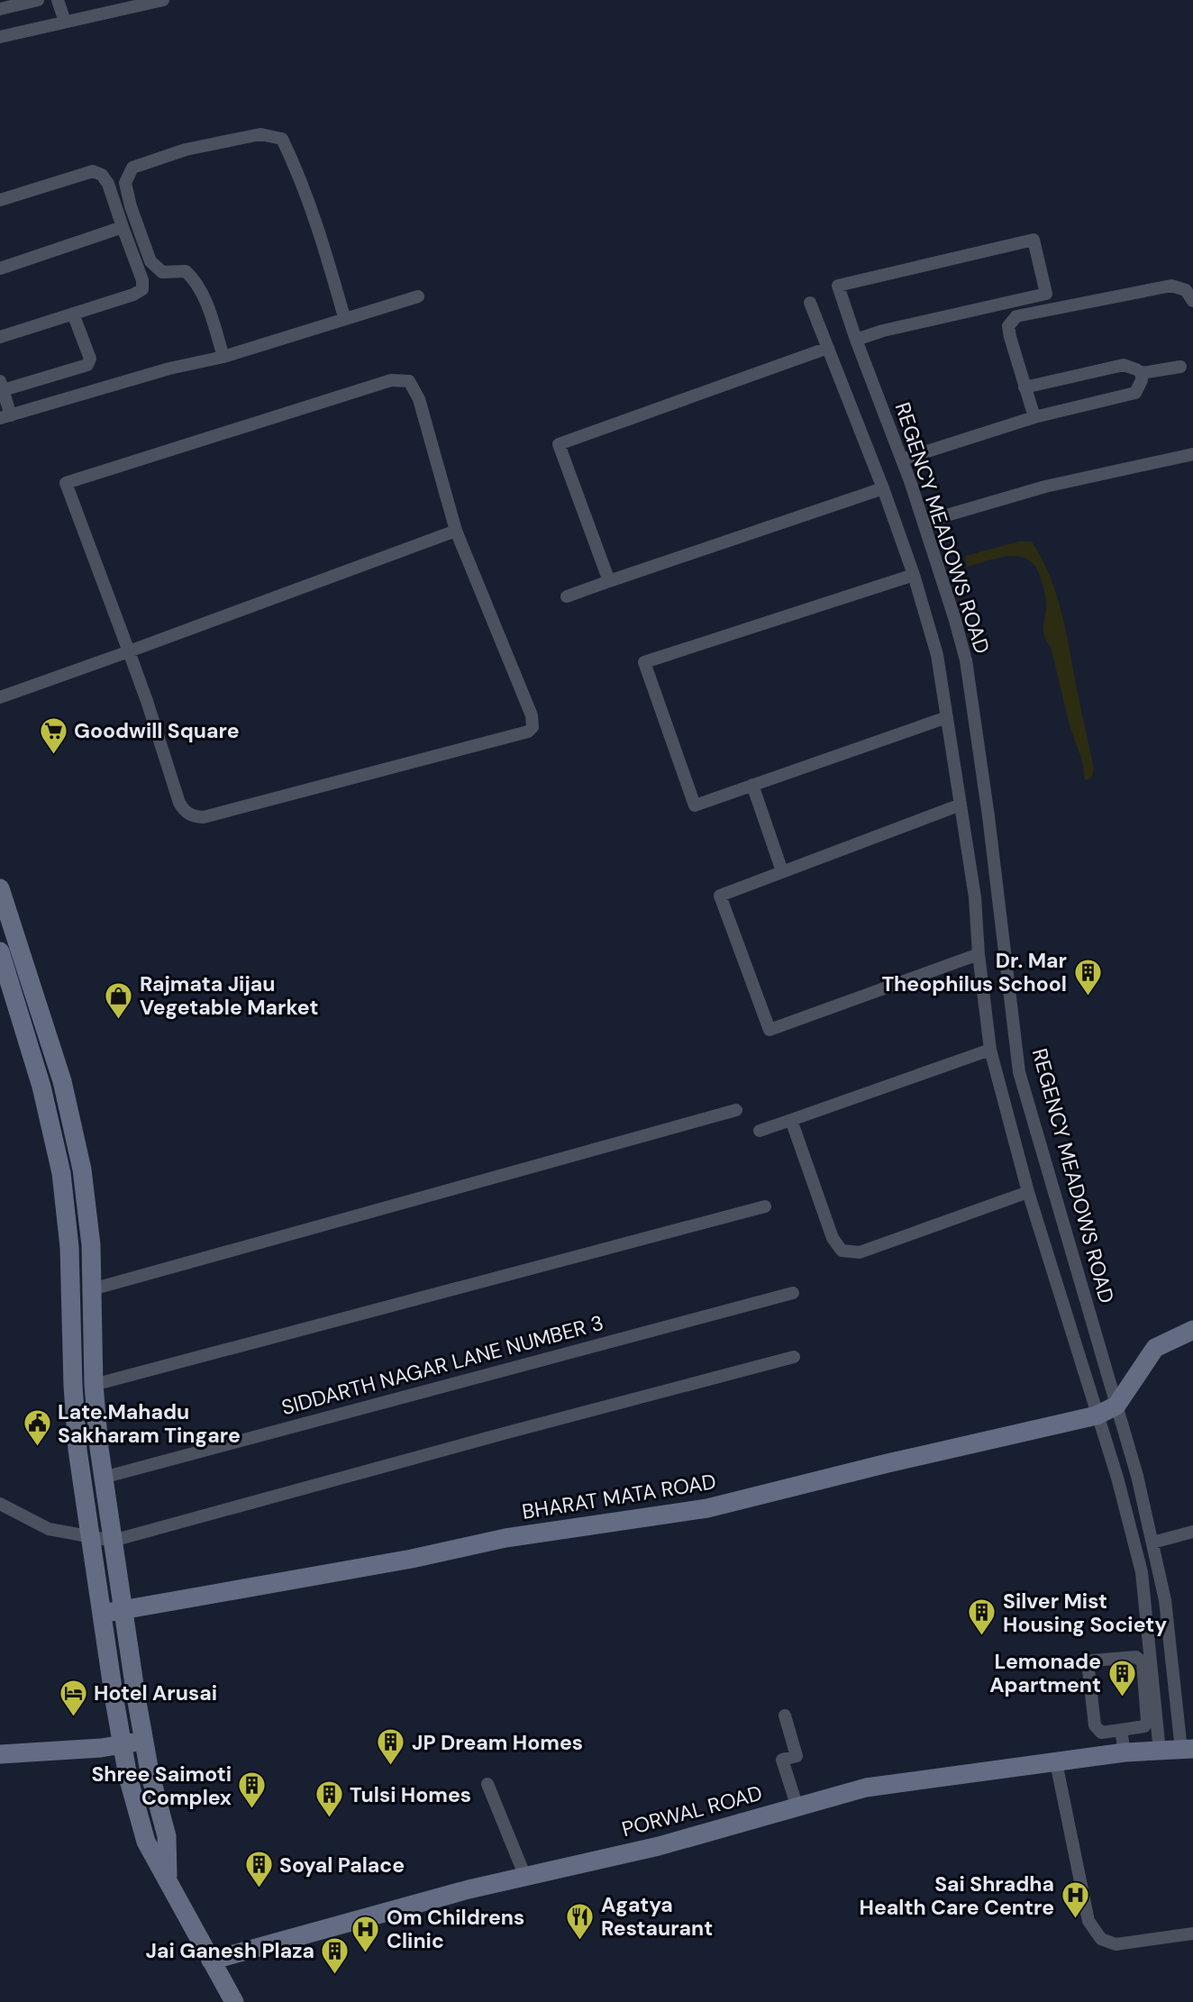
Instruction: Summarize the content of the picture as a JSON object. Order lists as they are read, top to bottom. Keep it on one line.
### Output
{"streets":{"street":["REGENCY MEADOWS ROAD","SIDDARTH NAGAR LANE NUMBER 3","BHARAT MATA ROAD","PORWAL ROAD"]},"crossings":[["REGENCY MEADOWS ROAD","BHARAT MATA ROAD"],["REGENCY MEADOWS ROAD","PORWAL ROAD"]],"places":{"supermarket":["Goodwill Square"],"building":["Dr. Mar Theophilus School","Silver Mist Housing Society","Lemonade Apartment","JP Dream Homes","Shree Saimoti Complex","Tulsi Homes","Soyal Palace","Jai Ganesh Plaza"],"shop":["Rajmata Jijau Vegetable Market"],"public building":["Late.Mahadu Sakharam Tingare"],"hotel":["Hotel Arusai"],"hospital":["Sai Shradha Health Care Centre","Om Childrens Clinic"],"restaurant":["Agatya Restaurant"]}}
